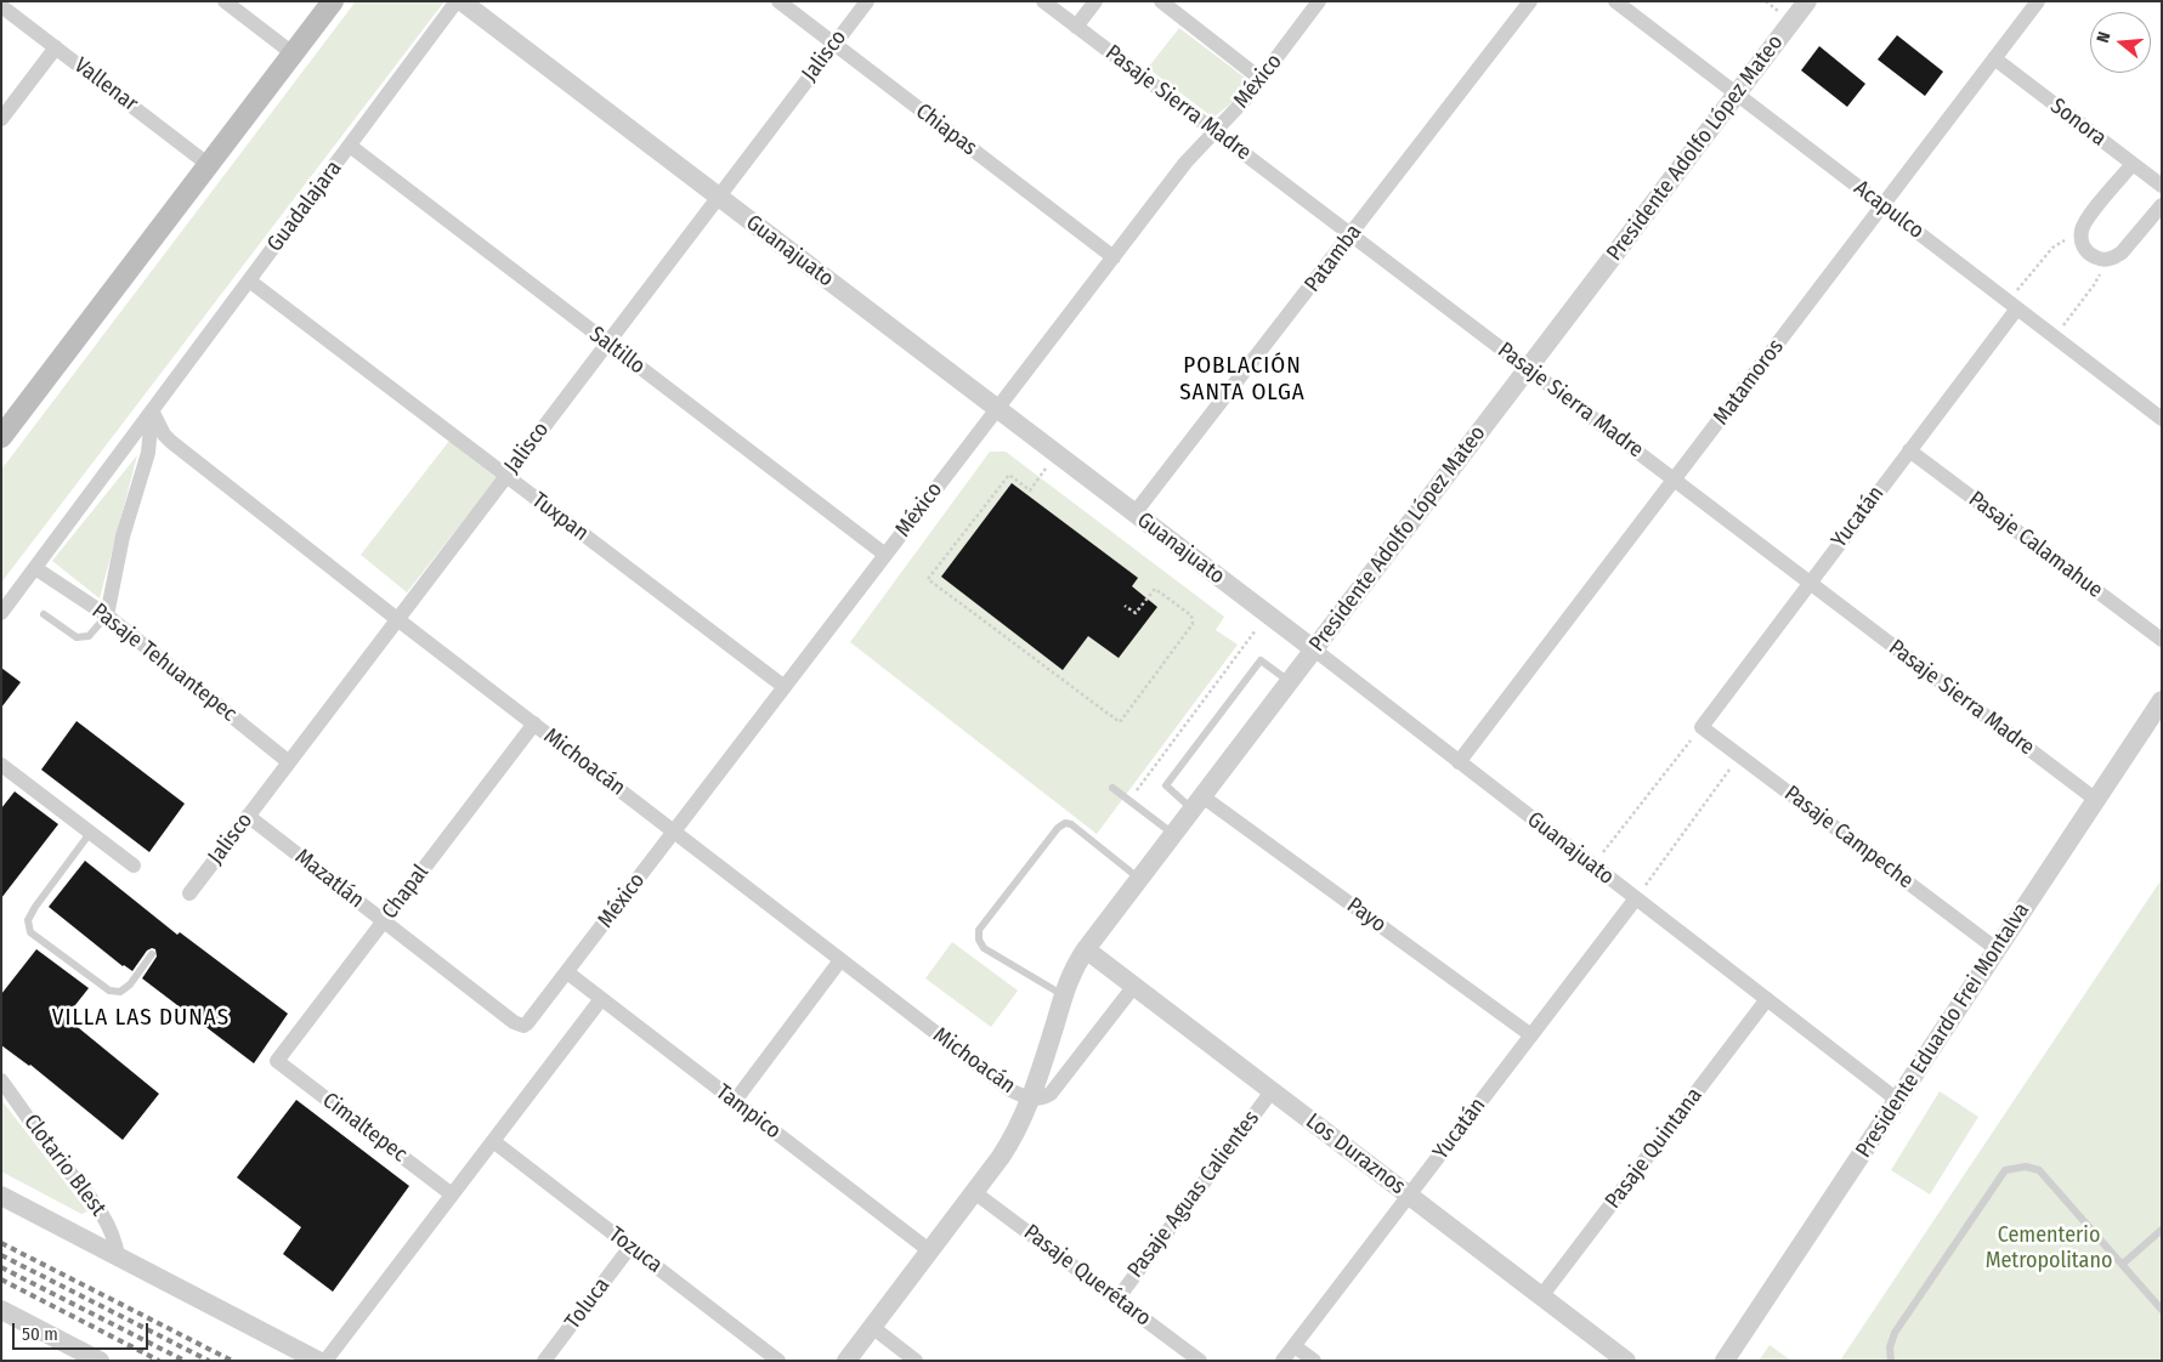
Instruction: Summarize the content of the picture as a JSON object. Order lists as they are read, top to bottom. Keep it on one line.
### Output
{"streets":{"street":["Jalisco","México","Vallenar","Pasaje Sierra Madre","Sonora","Chiapas","Presidente Adolfo López Mateo","Guadalajara","Acapulco","Guanajuato","Patamba","Saltillo","Matamoros","Tuxpan","Yucatán","Pasaje Calamahue","Pasaje Tehuantepec","Michoacán","Pasaje Campeche","Mazatlán","Chapal","Payo","Presidente Eduardo Frei Montalva","Tampico","Cimaltepec","Pasaje Quintana","Los Duraznos","Clotario Blest","Pasaje Aguas Calientes","Tozuca","Pasaje Querétaro","Toluca"]},"crossings":[["Jalisco","Chiapas"],["Jalisco","Guanajuato"],["Jalisco","Saltillo"],["Jalisco","Tuxpan"],["Jalisco","Pasaje Tehuantepec"],["Jalisco","Michoacán"],["Jalisco","Mazatlán"],["México","Pasaje Sierra Madre"],["México","Chiapas"],["México","Guanajuato"],["México","Saltillo"],["México","Tuxpan"],["México","Michoacán"],["México","Mazatlán"],["México","Tampico"],["Pasaje Sierra Madre","Presidente Adolfo López Mateo"],["Pasaje Sierra Madre","Patamba"],["Pasaje Sierra Madre","Matamoros"],["Pasaje Sierra Madre","Yucatán"],["Pasaje Sierra Madre","Presidente Eduardo Frei Montalva"],["Sonora","Matamoros"],["Presidente Adolfo López Mateo","Acapulco"],["Presidente Adolfo López Mateo","Guanajuato"],["Presidente Adolfo López Mateo","Michoacán"],["Presidente Adolfo López Mateo","Payo"],["Presidente Adolfo López Mateo","Tampico"],["Presidente Adolfo López Mateo","Los Duraznos"],["Presidente Adolfo López Mateo","Pasaje Querétaro"],["Guadalajara","Guanajuato"],["Guadalajara","Saltillo"],["Guadalajara","Tuxpan"],["Guadalajara","Pasaje Tehuantepec"],["Guadalajara","Michoacán"],["Acapulco","Matamoros"],["Acapulco","Yucatán"],["Guanajuato","Patamba"],["Guanajuato","Matamoros"],["Guanajuato","Yucatán"],["Guanajuato","Presidente Eduardo Frei Montalva"],["Guanajuato","Pasaje Quintana"],["Yucatán","Pasaje Calamahue"],["Yucatán","Pasaje Campeche"],["Yucatán","Payo"],["Yucatán","Los Duraznos"],["Michoacán","Chapal"],["Pasaje Campeche","Presidente Eduardo Frei Montalva"],["Mazatlán","Chapal"],["Chapal","Cimaltepec"],["Pasaje Quintana","Los Duraznos"],["Los Duraznos","Pasaje Aguas Calientes"],["Pasaje Aguas Calientes","Pasaje Querétaro"],["Tozuca","Toluca"]],"districts":["POBLACIÓN SANTA OLGA","VILLA LAS DUNAS"],"parks":["Cementerio Metropolitano"],"scale_bar":"50 m","north":"left"}
